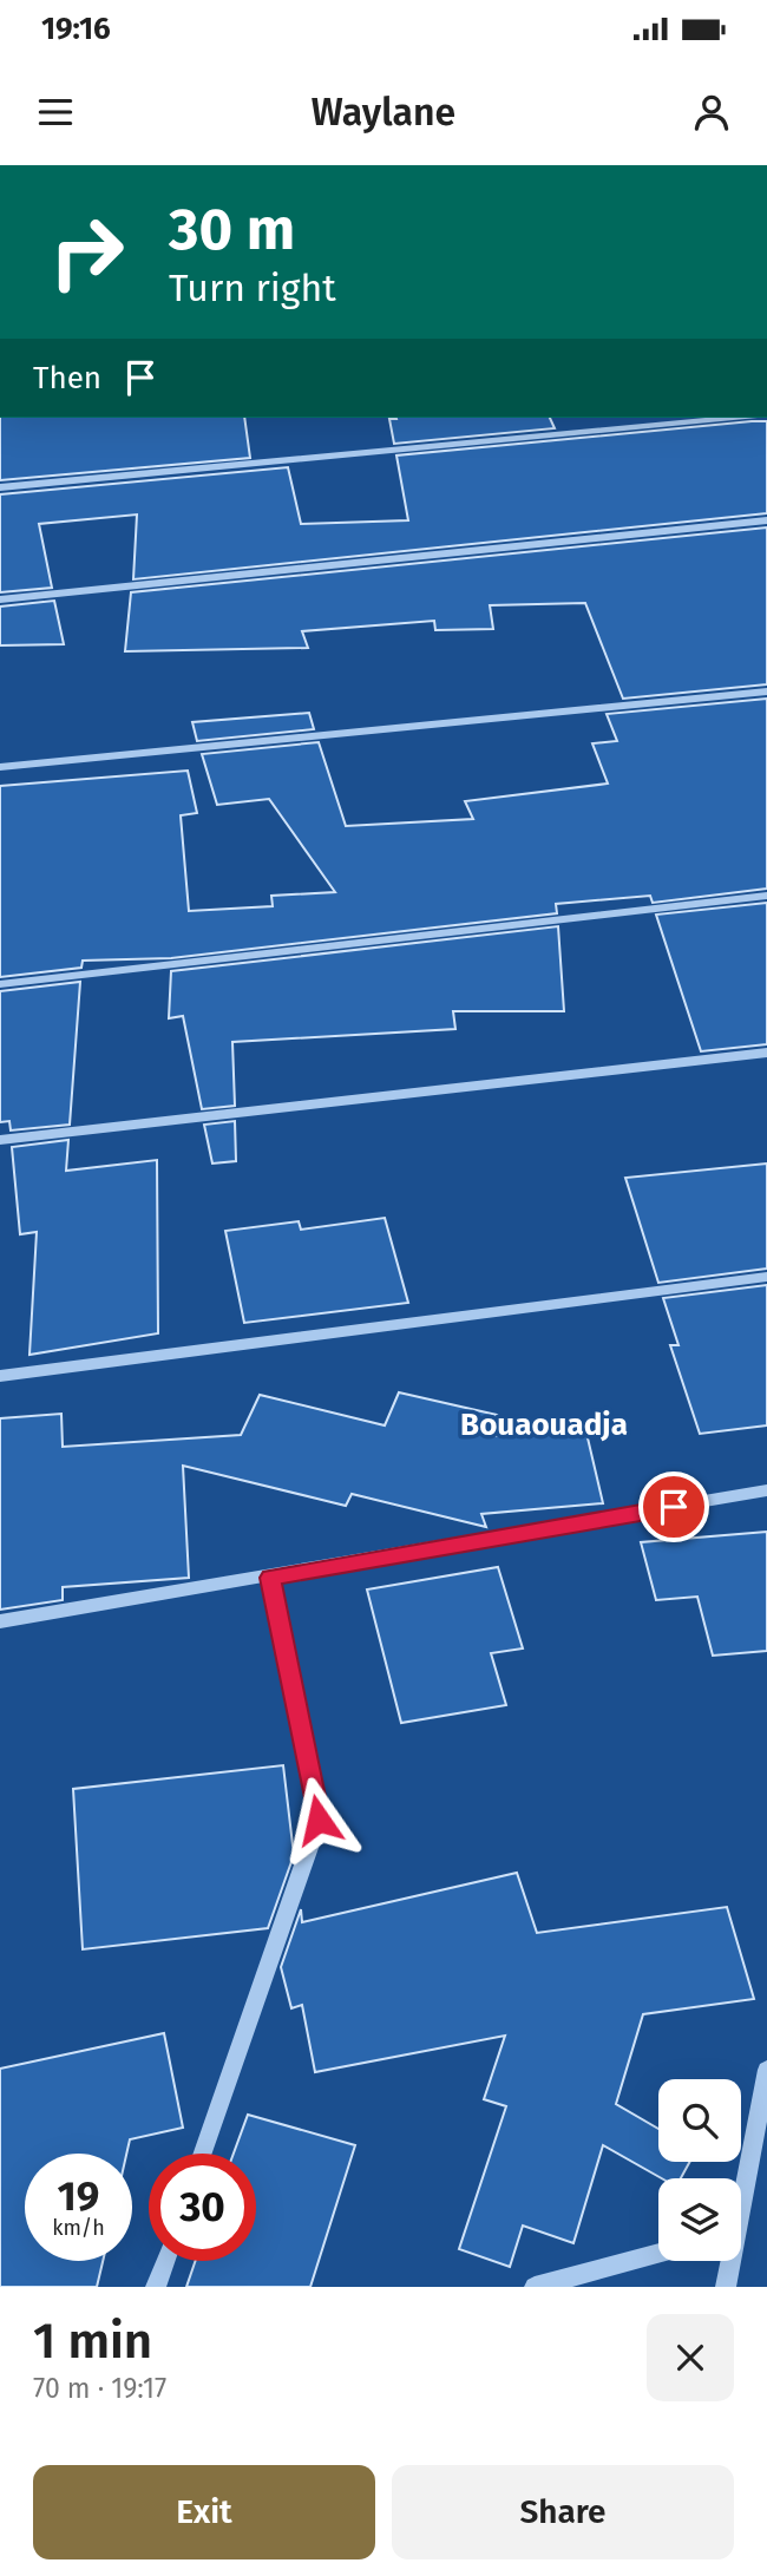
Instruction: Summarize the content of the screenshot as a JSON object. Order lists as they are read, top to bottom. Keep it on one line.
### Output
{"districts":["Bouaouadja"],"page":{"status":"19:16","header":"Waylane","turn":["30 m","Turn right"],"then":"Then","speed":"19 km/h","limit":"30","heading":["1 min","70 m · 19:17"],"buttons":["Exit","Share"]}}
